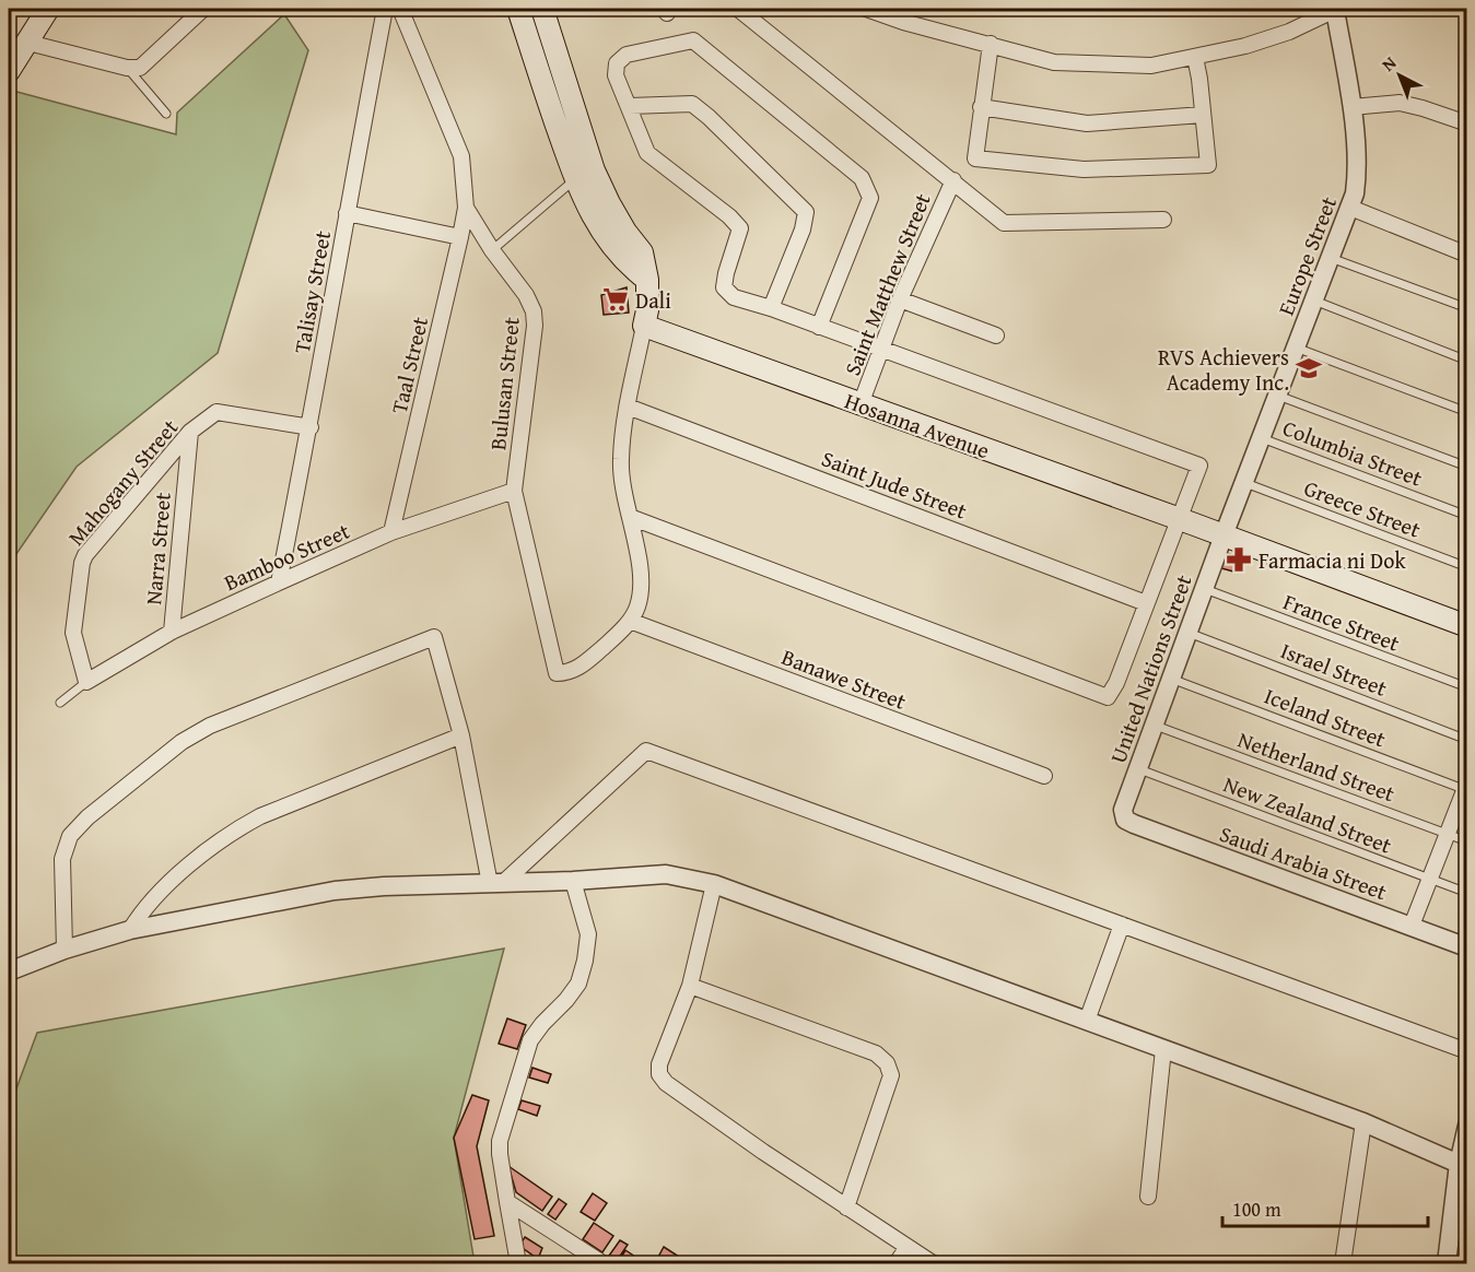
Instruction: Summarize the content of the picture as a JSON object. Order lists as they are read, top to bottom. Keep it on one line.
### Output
{"streets":{"main road":["Hosanna Avenue"],"street":["Europe Street","Saint Matthew Street","Talisay Street","Taal Street","Bulusan Street","Mahogany Street","Saint Jude Street","Narra Street","Bamboo Street","United Nations Street","Banawe Street","Saudi Arabia Street"],"lane":["Columbia Street","Greece Street","France Street","Israel Street","Iceland Street","Netherland Street","New Zealand Street"]},"crossings":[["Europe Street","Hosanna Avenue"],["Europe Street","Columbia Street"],["Europe Street","Greece Street"],["Europe Street","United Nations Street"],["Saint Matthew Street","Hosanna Avenue"],["Talisay Street","Mahogany Street"],["Talisay Street","Bamboo Street"],["Taal Street","Bulusan Street"],["Taal Street","Bamboo Street"],["Bulusan Street","Bamboo Street"],["Bulusan Street","Banawe Street"],["Hosanna Avenue","United Nations Street"],["Mahogany Street","Narra Street"],["Mahogany Street","Bamboo Street"],["Narra Street","Bamboo Street"],["France Street","United Nations Street"],["United Nations Street","Israel Street"],["United Nations Street","Iceland Street"],["United Nations Street","Netherland Street"],["United Nations Street","New Zealand Street"],["United Nations Street","Saudi Arabia Street"]],"places":{"supermarket":["Dali"],"school or university":["RVS Achievers Academy Inc."],"pharmacy":["Farmacia ni Dok"]},"scale_bar":"100 m","north":"top left"}
